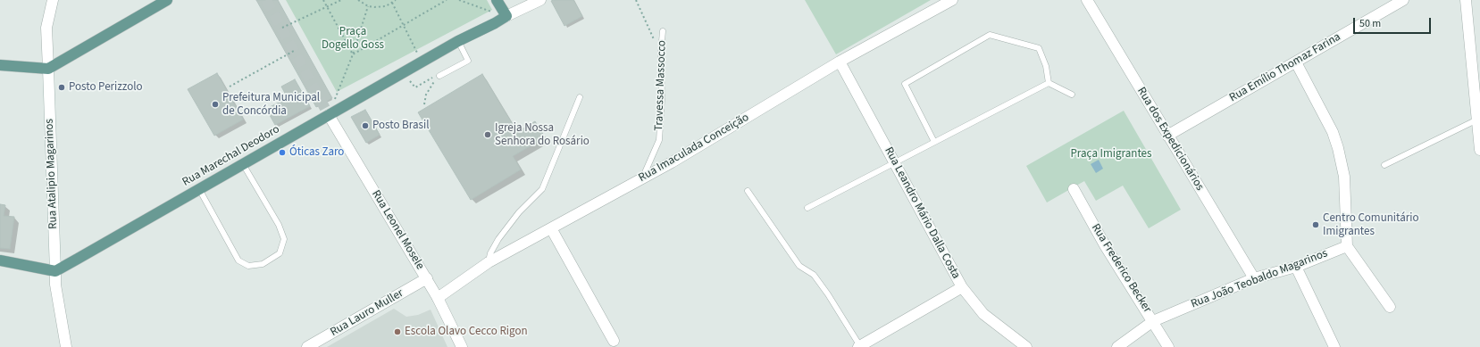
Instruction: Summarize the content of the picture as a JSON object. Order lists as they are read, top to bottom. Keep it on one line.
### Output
{"streets":{"main road":["Rua Marechal Deodoro"],"street":["Rua Emílio Thomaz Farina","Rua dos Expedicionários","Rua Imaculada Conceição","Rua Atalipio Magarinos","Rua Leandro Mário Dalla Costa","Rua Leonel Mosele","Rua Frederico Becker","Rua João Teobaldo Magarinos","Rua Lauro Muller"],"lane":["Travessa Massocco"]},"crossings":[["Rua Emílio Thomaz Farina","Rua dos Expedicionários"],["Travessa Massocco","Rua Imaculada Conceição"],["Rua dos Expedicionários","Rua João Teobaldo Magarinos"],["Rua Imaculada Conceição","Rua Leandro Mário Dalla Costa"],["Rua Imaculada Conceição","Rua Leonel Mosele"],["Rua Marechal Deodoro","Rua Atalipio Magarinos"],["Rua Marechal Deodoro","Rua Leonel Mosele"],["Rua Leonel Mosele","Rua Lauro Muller"],["Rua Frederico Becker","Rua João Teobaldo Magarinos"]],"parks":["Praça Dogello Goss","Praça Imigrantes"],"places":["Posto Perizzolo","Prefeitura Municipal de Concórdia","Posto Brasil","Igreja Nossa Senhora do Rosário","Óticas Zaro","Centro Comunitário Imigrantes","Escola Olavo Cecco Rigon"],"scale_bar":"50 m"}
